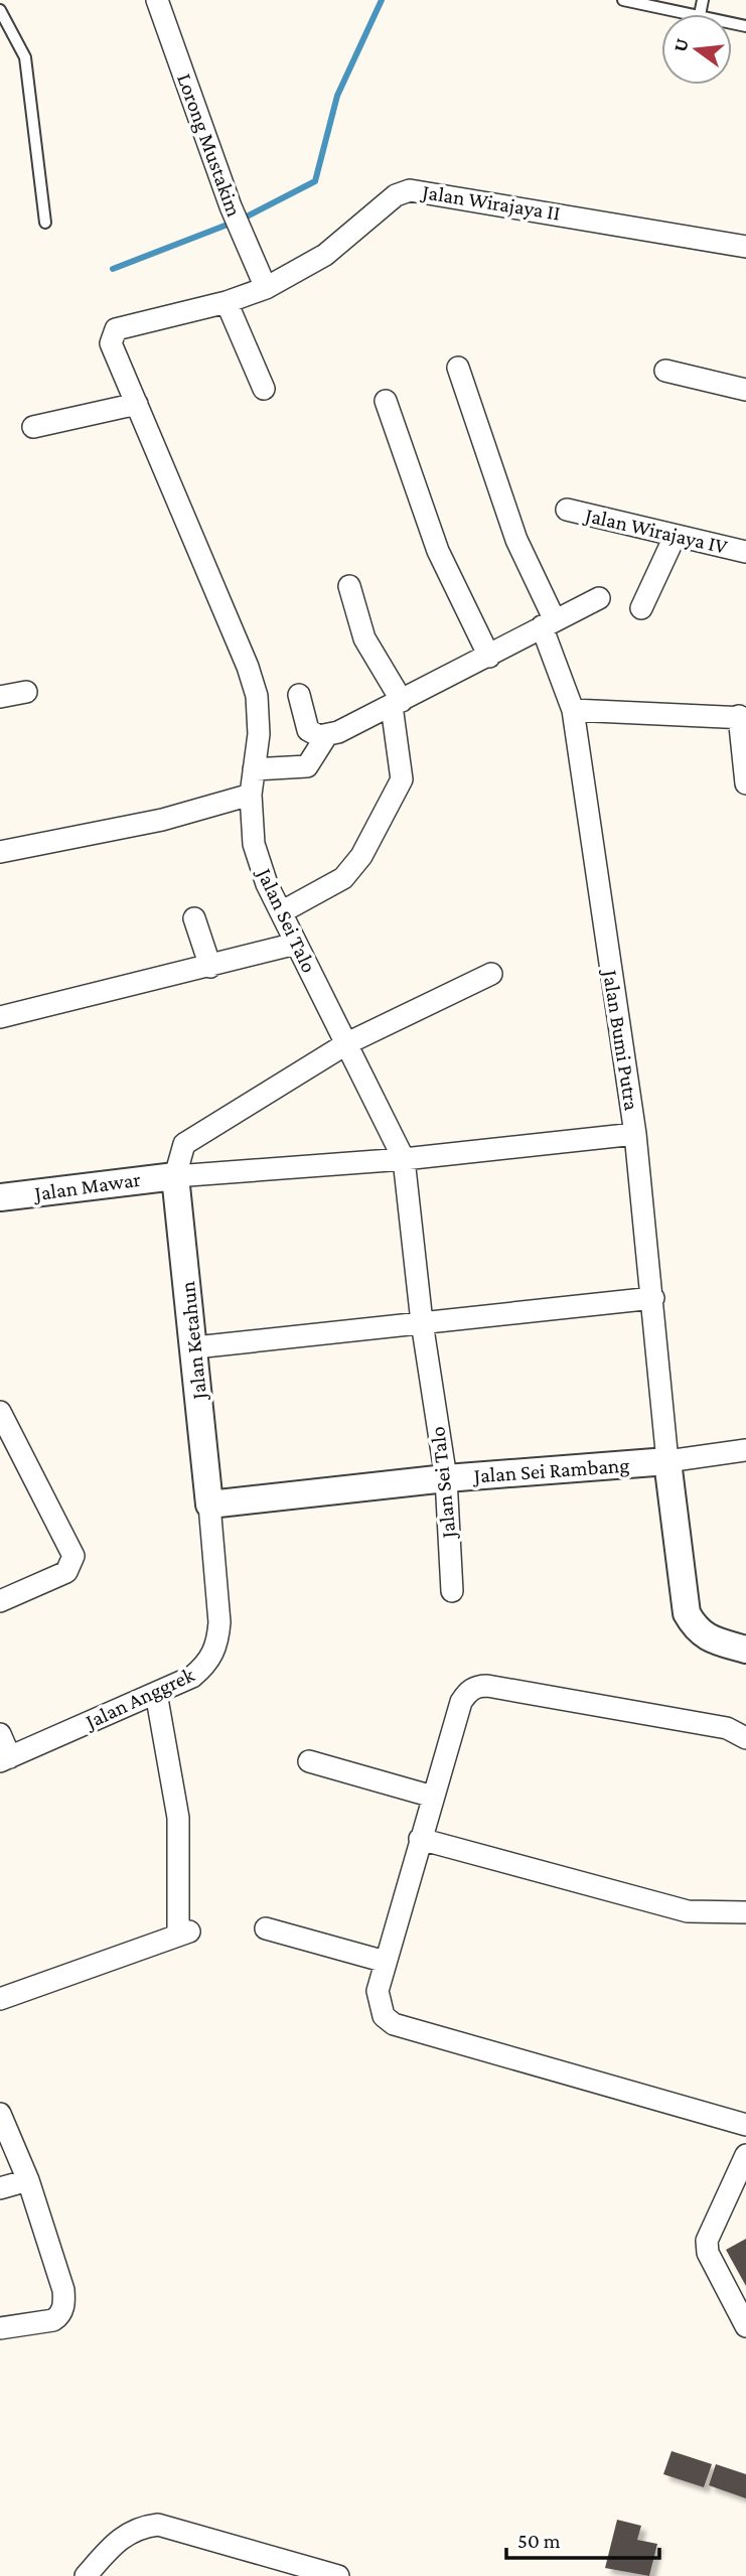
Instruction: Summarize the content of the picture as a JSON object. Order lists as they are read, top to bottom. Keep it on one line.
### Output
{"streets":{"street":["Lorong Mustakim","Jalan Wirajaya II","Jalan Wirajaya IV","Jalan Sei Talo","Jalan Bumi Putra","Jalan Mawar","Jalan Ketahun","Jalan Sei Rambang","Jalan Anggrek"]},"crossings":[["Lorong Mustakim","Jalan Wirajaya II"],["Lorong Mustakim","Jalan Sei Talo"],["Jalan Wirajaya II","Jalan Sei Talo"],["Jalan Sei Talo","Jalan Sei Rambang"],["Jalan Bumi Putra","Jalan Sei Rambang"],["Jalan Mawar","Jalan Ketahun"],["Jalan Ketahun","Jalan Sei Rambang"],["Jalan Ketahun","Jalan Anggrek"],["Jalan Sei Rambang","Jalan Anggrek"]],"scale_bar":"50 m","north":"left"}
